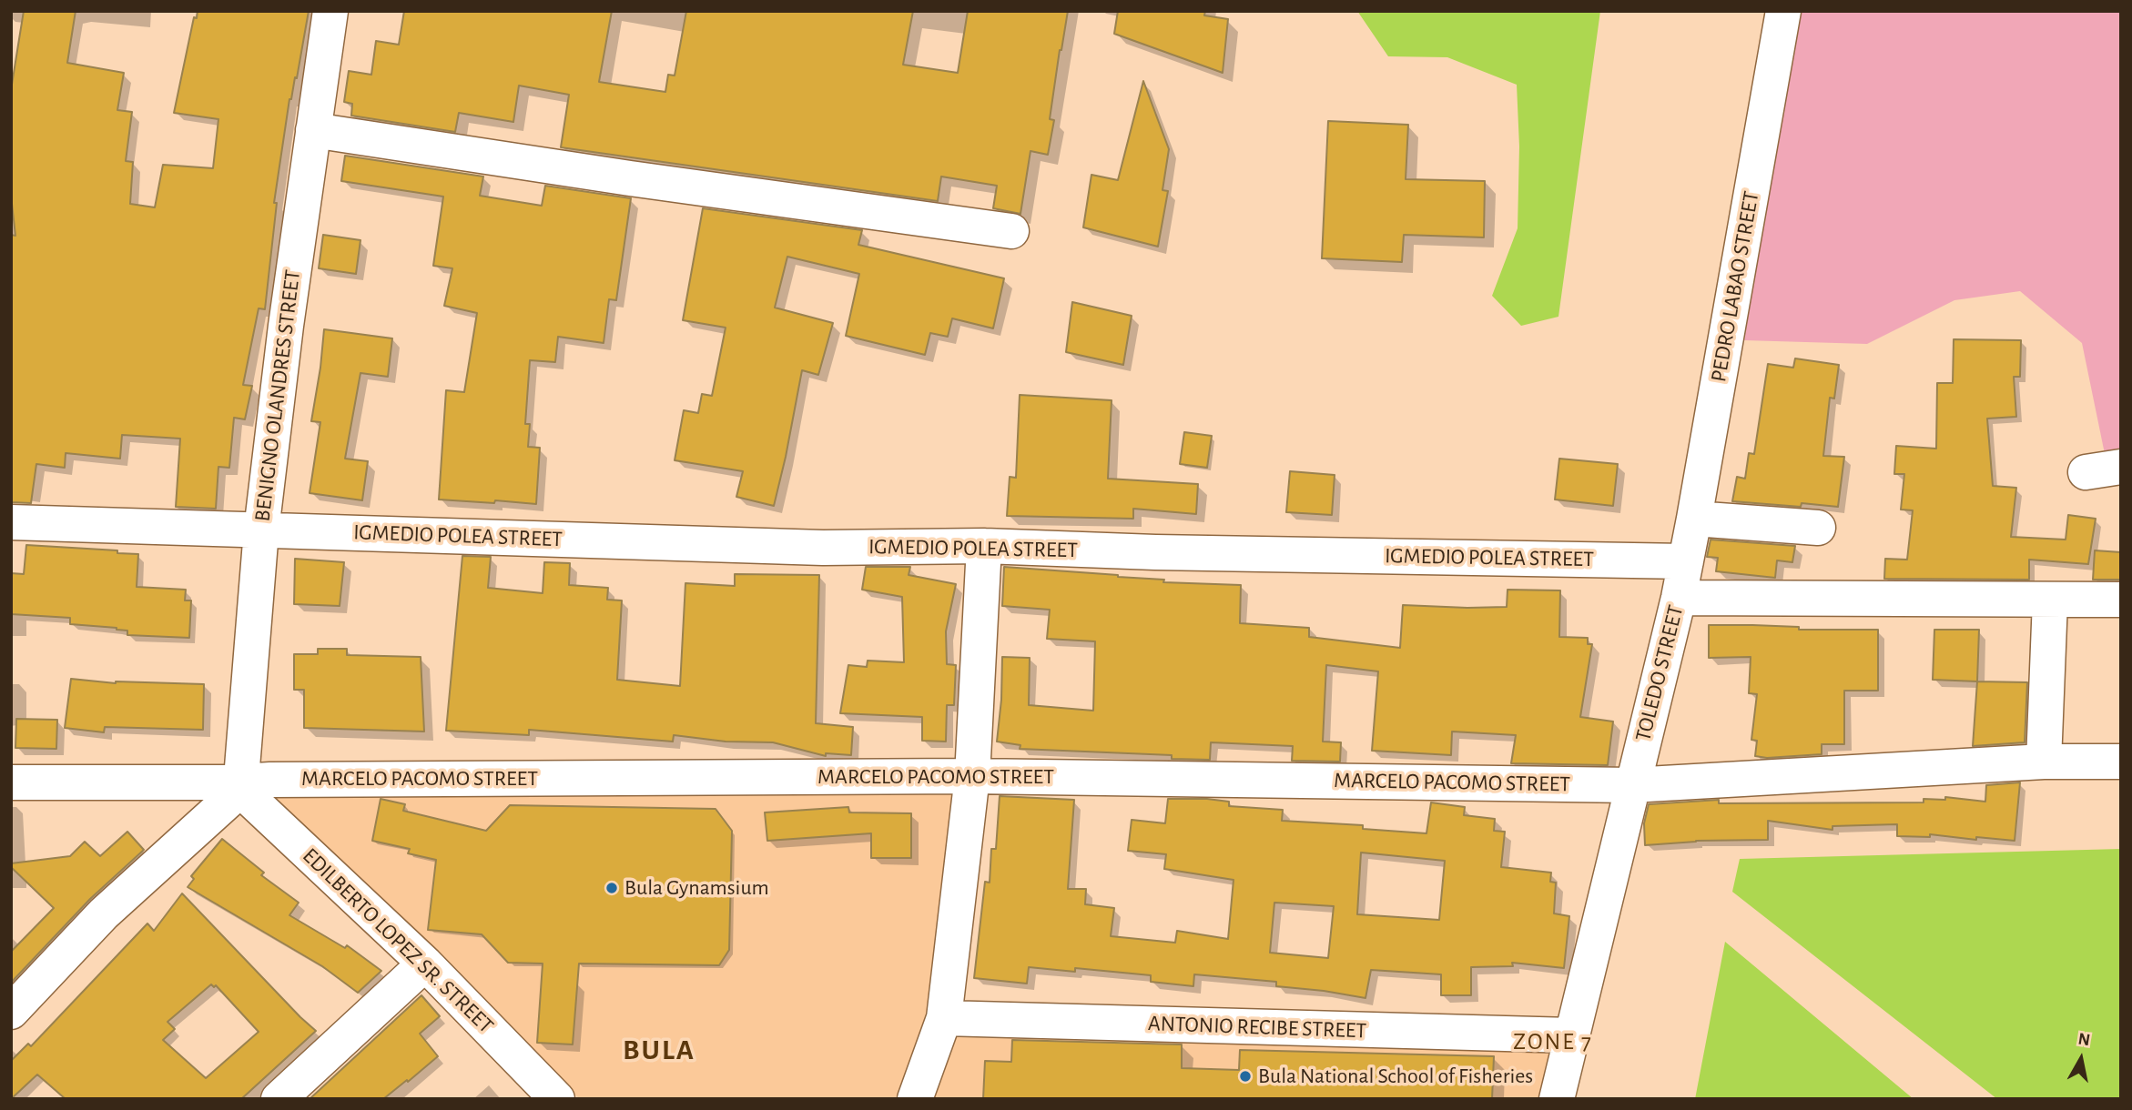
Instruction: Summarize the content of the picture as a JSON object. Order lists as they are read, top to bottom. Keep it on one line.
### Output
{"streets":{"street":["PEDRO LABAO STREET","BENIGNO OLANDRES STREET","IGMEDIO POLEA STREET","TOLEDO STREET","MARCELO PACOMO STREET","EDILBERTO LOPEZ SR. STREET","ANTONIO RECIBE STREET"]},"crossings":[["PEDRO LABAO STREET","IGMEDIO POLEA STREET"],["PEDRO LABAO STREET","TOLEDO STREET"],["BENIGNO OLANDRES STREET","IGMEDIO POLEA STREET"],["BENIGNO OLANDRES STREET","MARCELO PACOMO STREET"],["BENIGNO OLANDRES STREET","EDILBERTO LOPEZ SR. STREET"],["IGMEDIO POLEA STREET","TOLEDO STREET"],["TOLEDO STREET","MARCELO PACOMO STREET"],["TOLEDO STREET","ANTONIO RECIBE STREET"],["MARCELO PACOMO STREET","EDILBERTO LOPEZ SR. STREET"]],"districts":["ZONE 7","BULA"],"places":["Bula Gynamsium","Bula National School of Fisheries"],"north":"top"}
